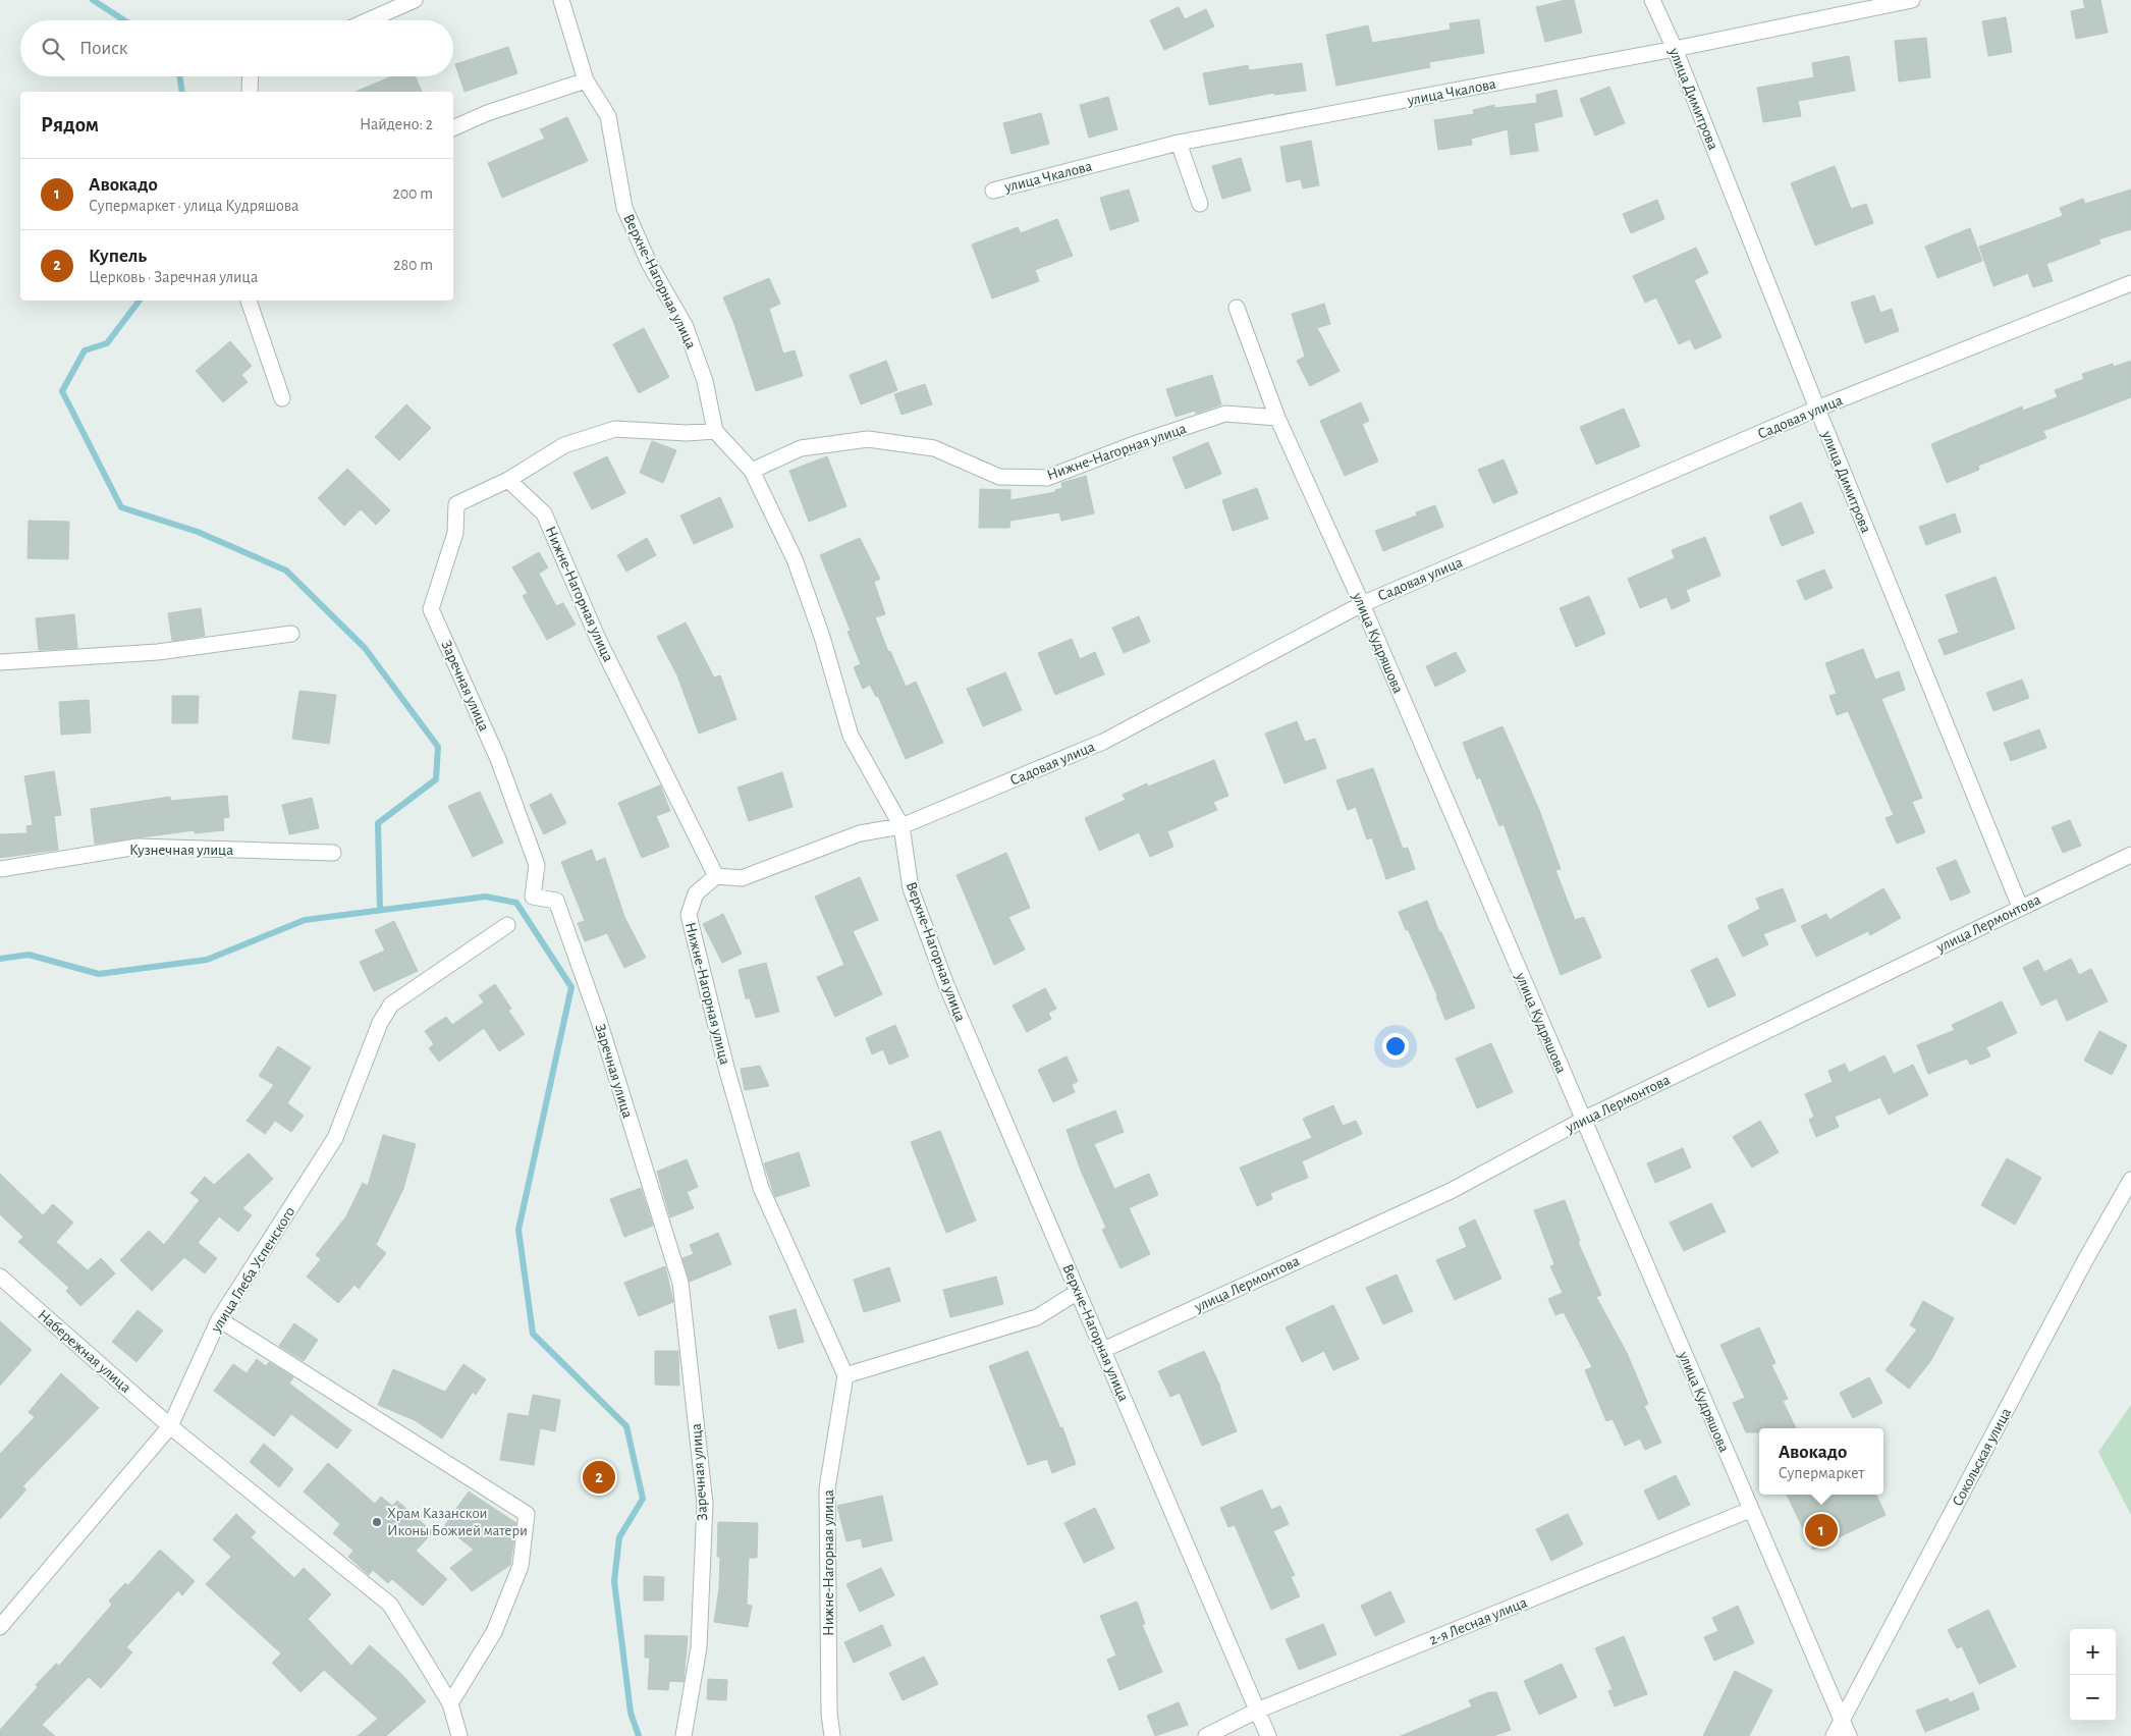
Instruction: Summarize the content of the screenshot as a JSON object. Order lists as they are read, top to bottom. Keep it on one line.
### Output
{"streets":{"street":["улица Чкалова","улица Димитрова","Верхне-Нагорная улица","Садовая улица","Нижне-Нагорная улица","улица Кудряшова","Заречная улица","Кузнечная улица","улица Лермонтова","улица Глеба Успенского","Набережная улица","Сокольская улица","2-я Лесная улица"]},"crossings":[["улица Чкалова","улица Димитрова"],["улица Димитрова","Садовая улица"],["улица Димитрова","улица Лермонтова"],["Верхне-Нагорная улица","Садовая улица"],["Верхне-Нагорная улица","Нижне-Нагорная улица"],["Верхне-Нагорная улица","улица Лермонтова"],["Верхне-Нагорная улица","2-я Лесная улица"],["Садовая улица","Нижне-Нагорная улица"],["Садовая улица","улица Кудряшова"],["Нижне-Нагорная улица","улица Кудряшова"],["Нижне-Нагорная улица","Заречная улица"],["улица Кудряшова","улица Лермонтова"],["улица Кудряшова","Сокольская улица"],["улица Кудряшова","2-я Лесная улица"],["улица Глеба Успенского","Набережная улица"]],"places":["Храм Казанскои Иконы Божией матери"],"page":{"search":"Поиск","heading":["Рядом","Найдено: 2"],"list":[{"mark":"1","name":"Авокадо","note":"Супермаркет · улица Кудряшова","value":"200 m"},{"mark":"2","name":"Купель","note":"Церковь · Заречная улица","value":"280 m"}],"popup":["Авокадо","Супермаркет"],"pins":["2","1"],"map_buttons":["+","−"]}}
